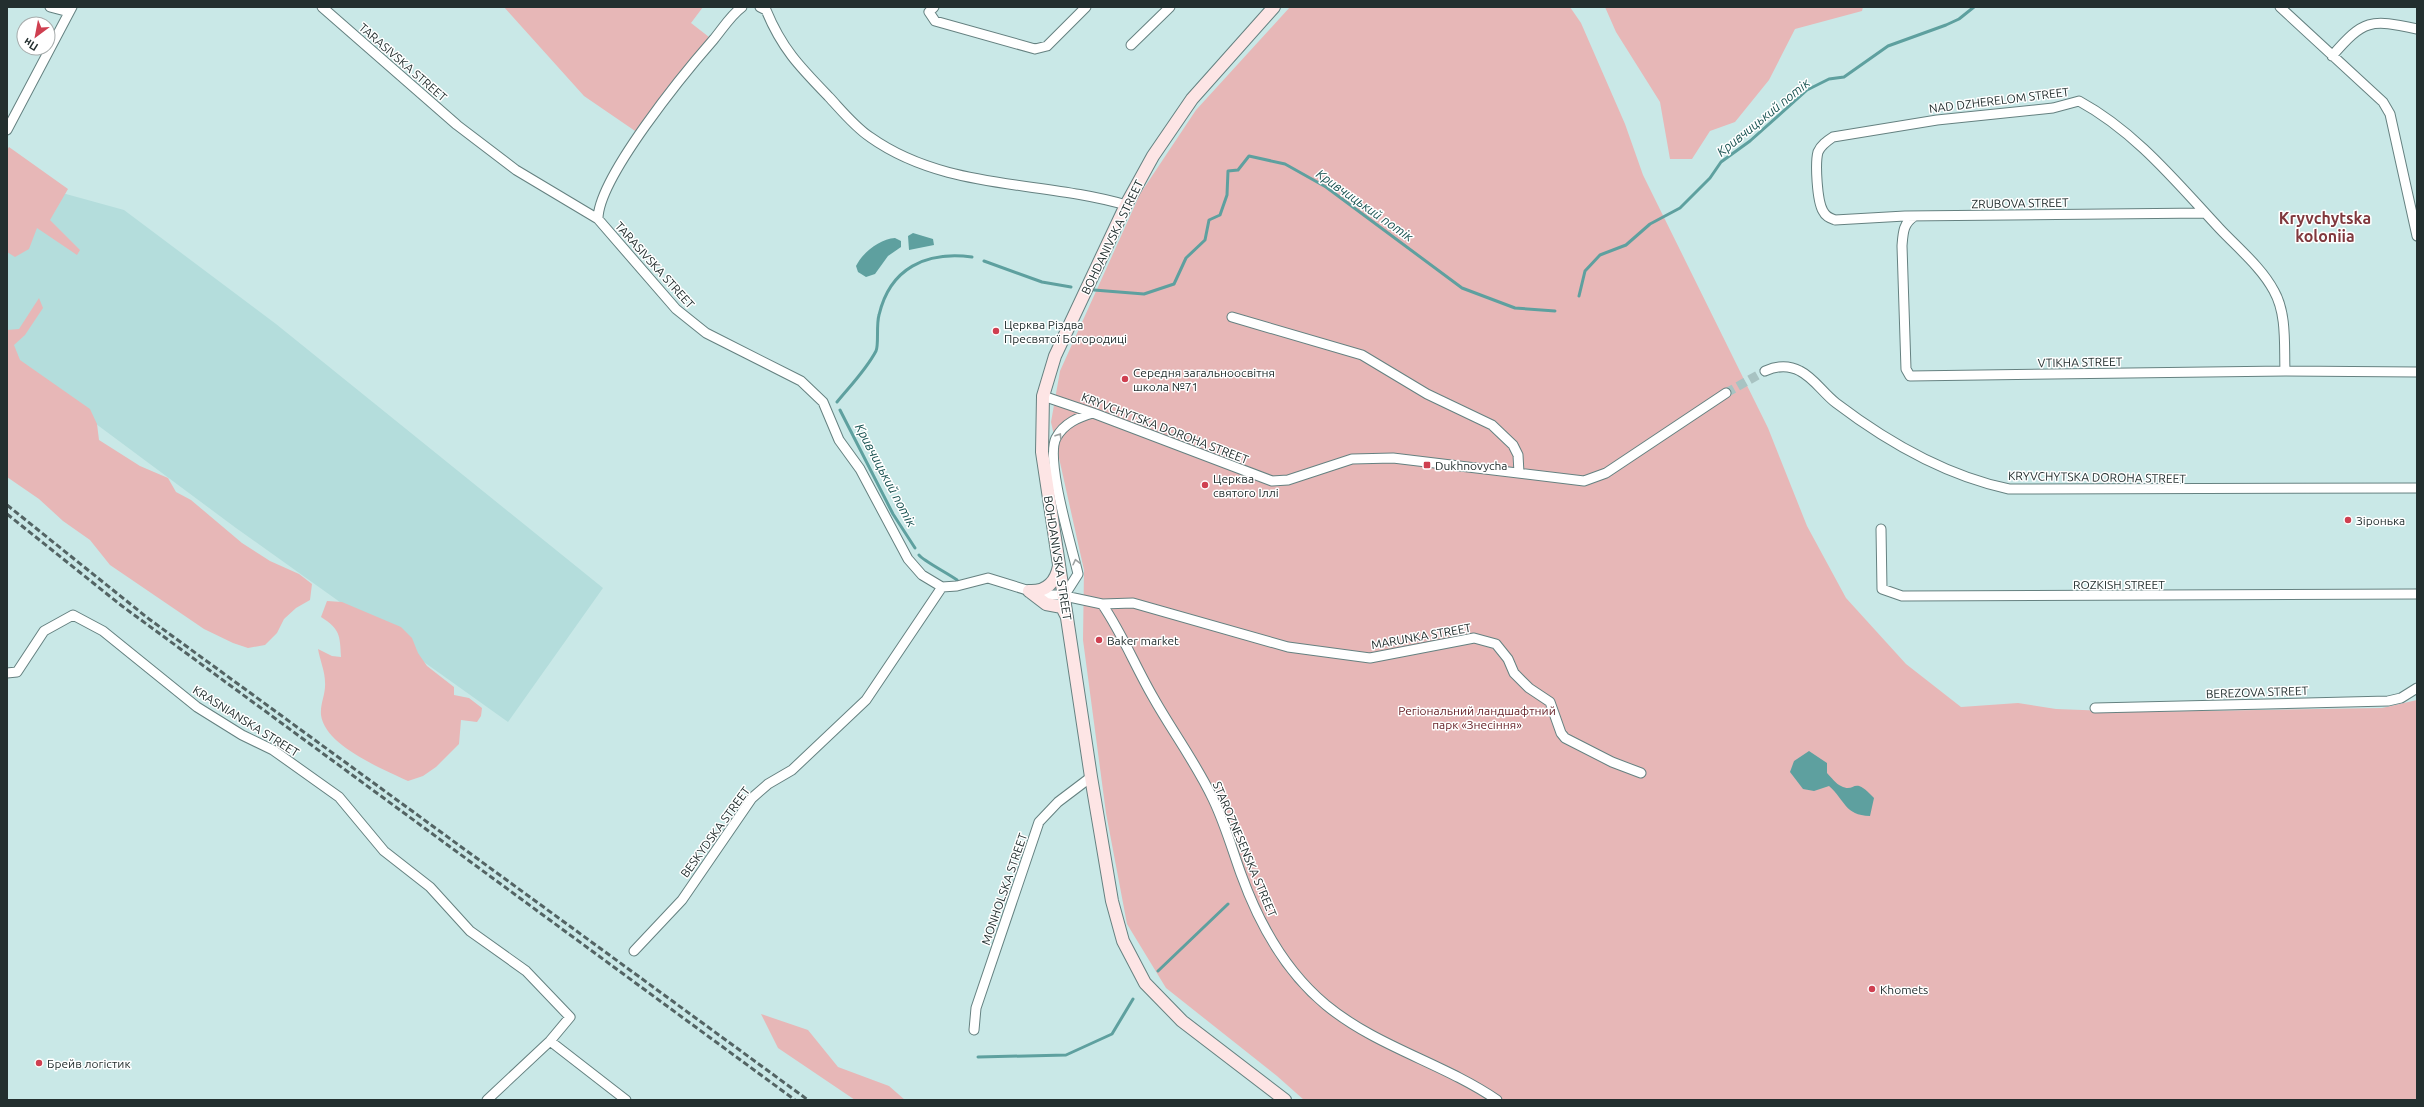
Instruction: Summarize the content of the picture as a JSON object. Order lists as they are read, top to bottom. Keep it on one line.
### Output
{"streets":{"main road":["BOHDANIVSKA STREET"],"street":["TARASIVSKA STREET","NAD DZHERELOM STREET","ZRUBOVA STREET","VTIKHA STREET","KRYVCHYTSKA DOROHA STREET","ROZKISH STREET","MARUNKA STREET","BEREZOVA STREET","KRASNIANSKA STREET","BESKYDSKA STREET","STAROZNESENSKA STREET","MONHOLSKA STREET"]},"crossings":[["TARASIVSKA STREET","BESKYDSKA STREET"],["NAD DZHERELOM STREET","ZRUBOVA STREET"],["NAD DZHERELOM STREET","VTIKHA STREET"],["ZRUBOVA STREET","VTIKHA STREET"],["BOHDANIVSKA STREET","KRYVCHYTSKA DOROHA STREET"],["BOHDANIVSKA STREET","MONHOLSKA STREET"],["MARUNKA STREET","STAROZNESENSKA STREET"]],"districts":["Kryvchytska koloniia"],"water":["Кривчицький потік"],"parks":["Регіональний ландшафтний парк «Знесіння»"],"places":{"other":["Церква Різдва Пресвятої Богородиці","Середня загальноосвітня школа №71","Церква святого Іллі","Зіронька","Baker market","Khomets","Брейв логістик"],"transit":["Dukhnovycha"]},"north":"bottom left"}
